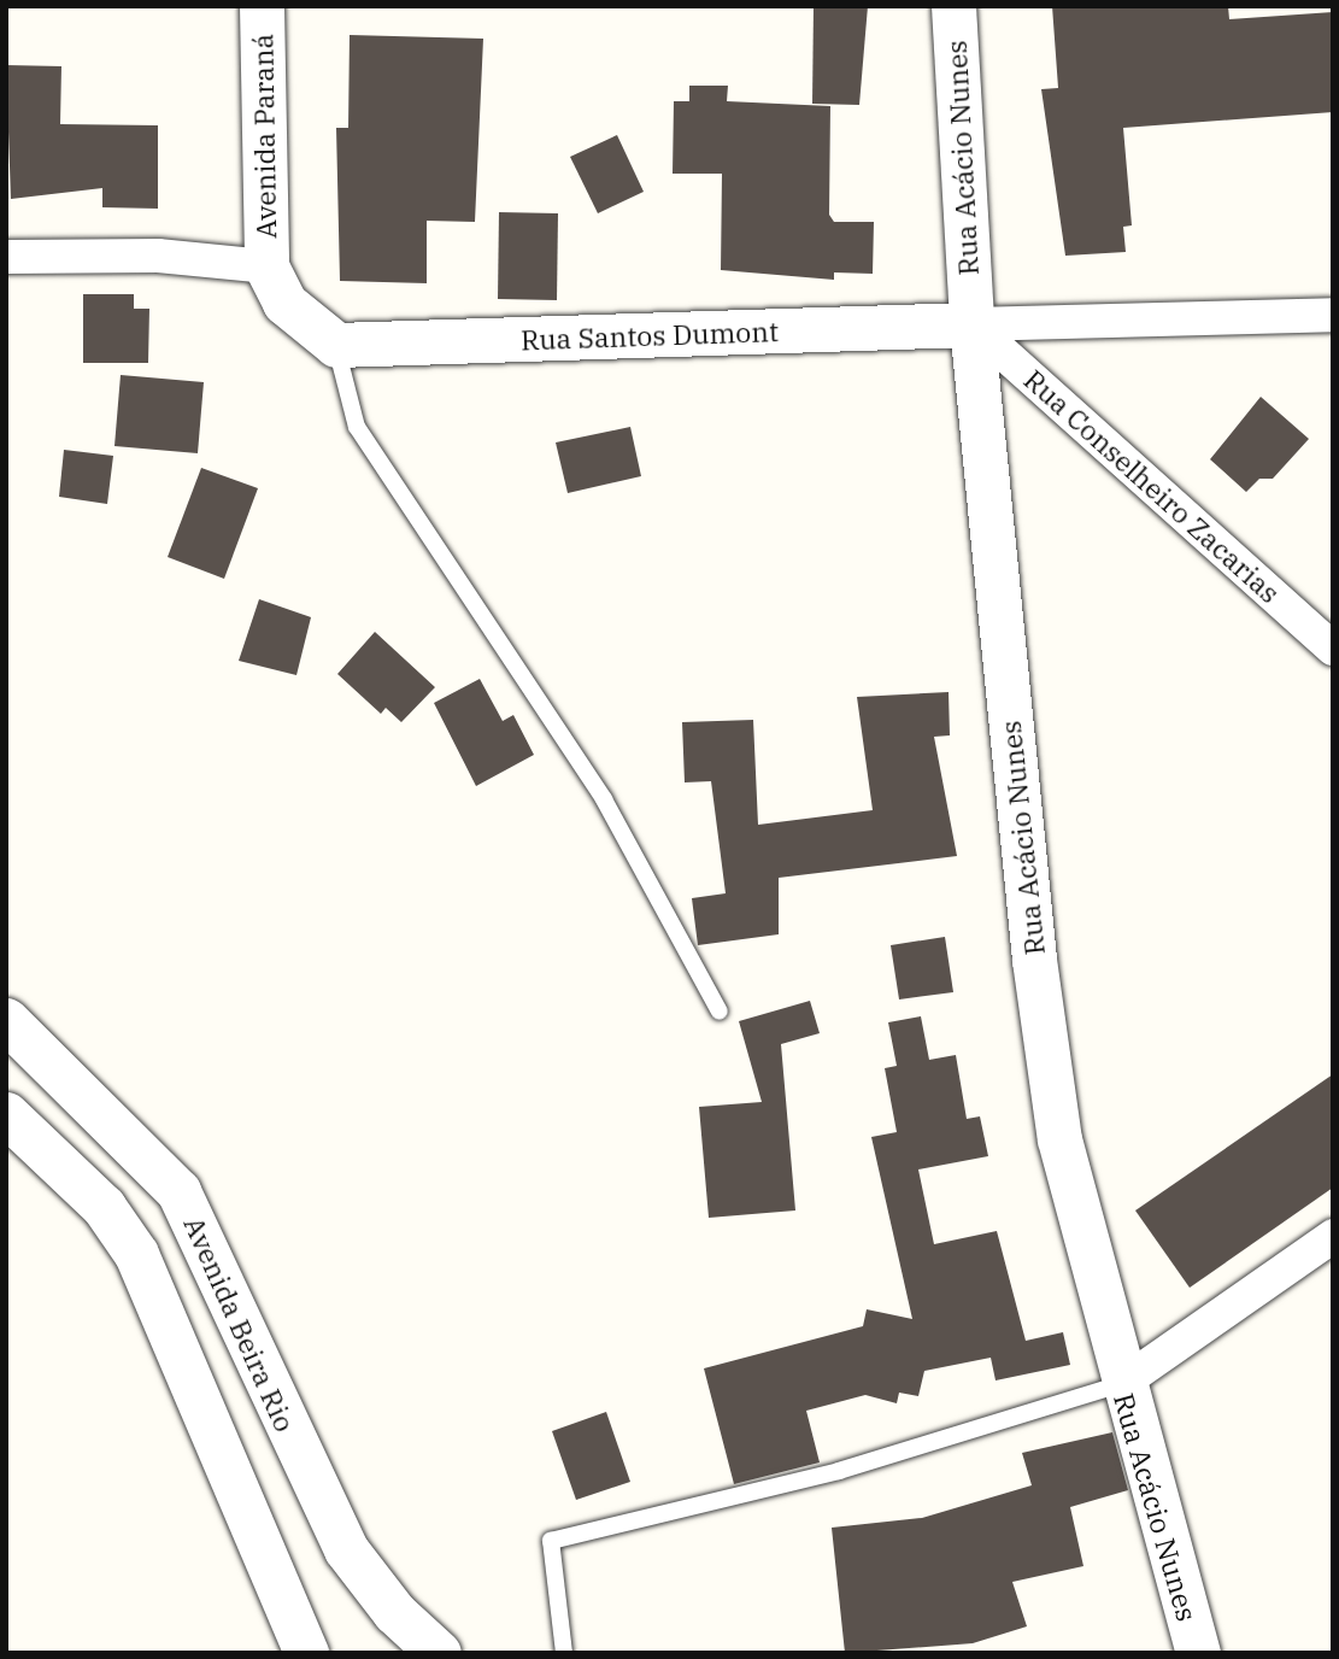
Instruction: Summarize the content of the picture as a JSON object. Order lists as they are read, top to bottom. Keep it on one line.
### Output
{"streets":{"street":["Avenida Paraná","Rua Acácio Nunes","Rua Santos Dumont","Rua Conselheiro Zacarias","Avenida Beira Rio"]},"crossings":[["Rua Acácio Nunes","Rua Santos Dumont"],["Rua Acácio Nunes","Rua Conselheiro Zacarias"],["Rua Santos Dumont","Rua Conselheiro Zacarias"]]}
